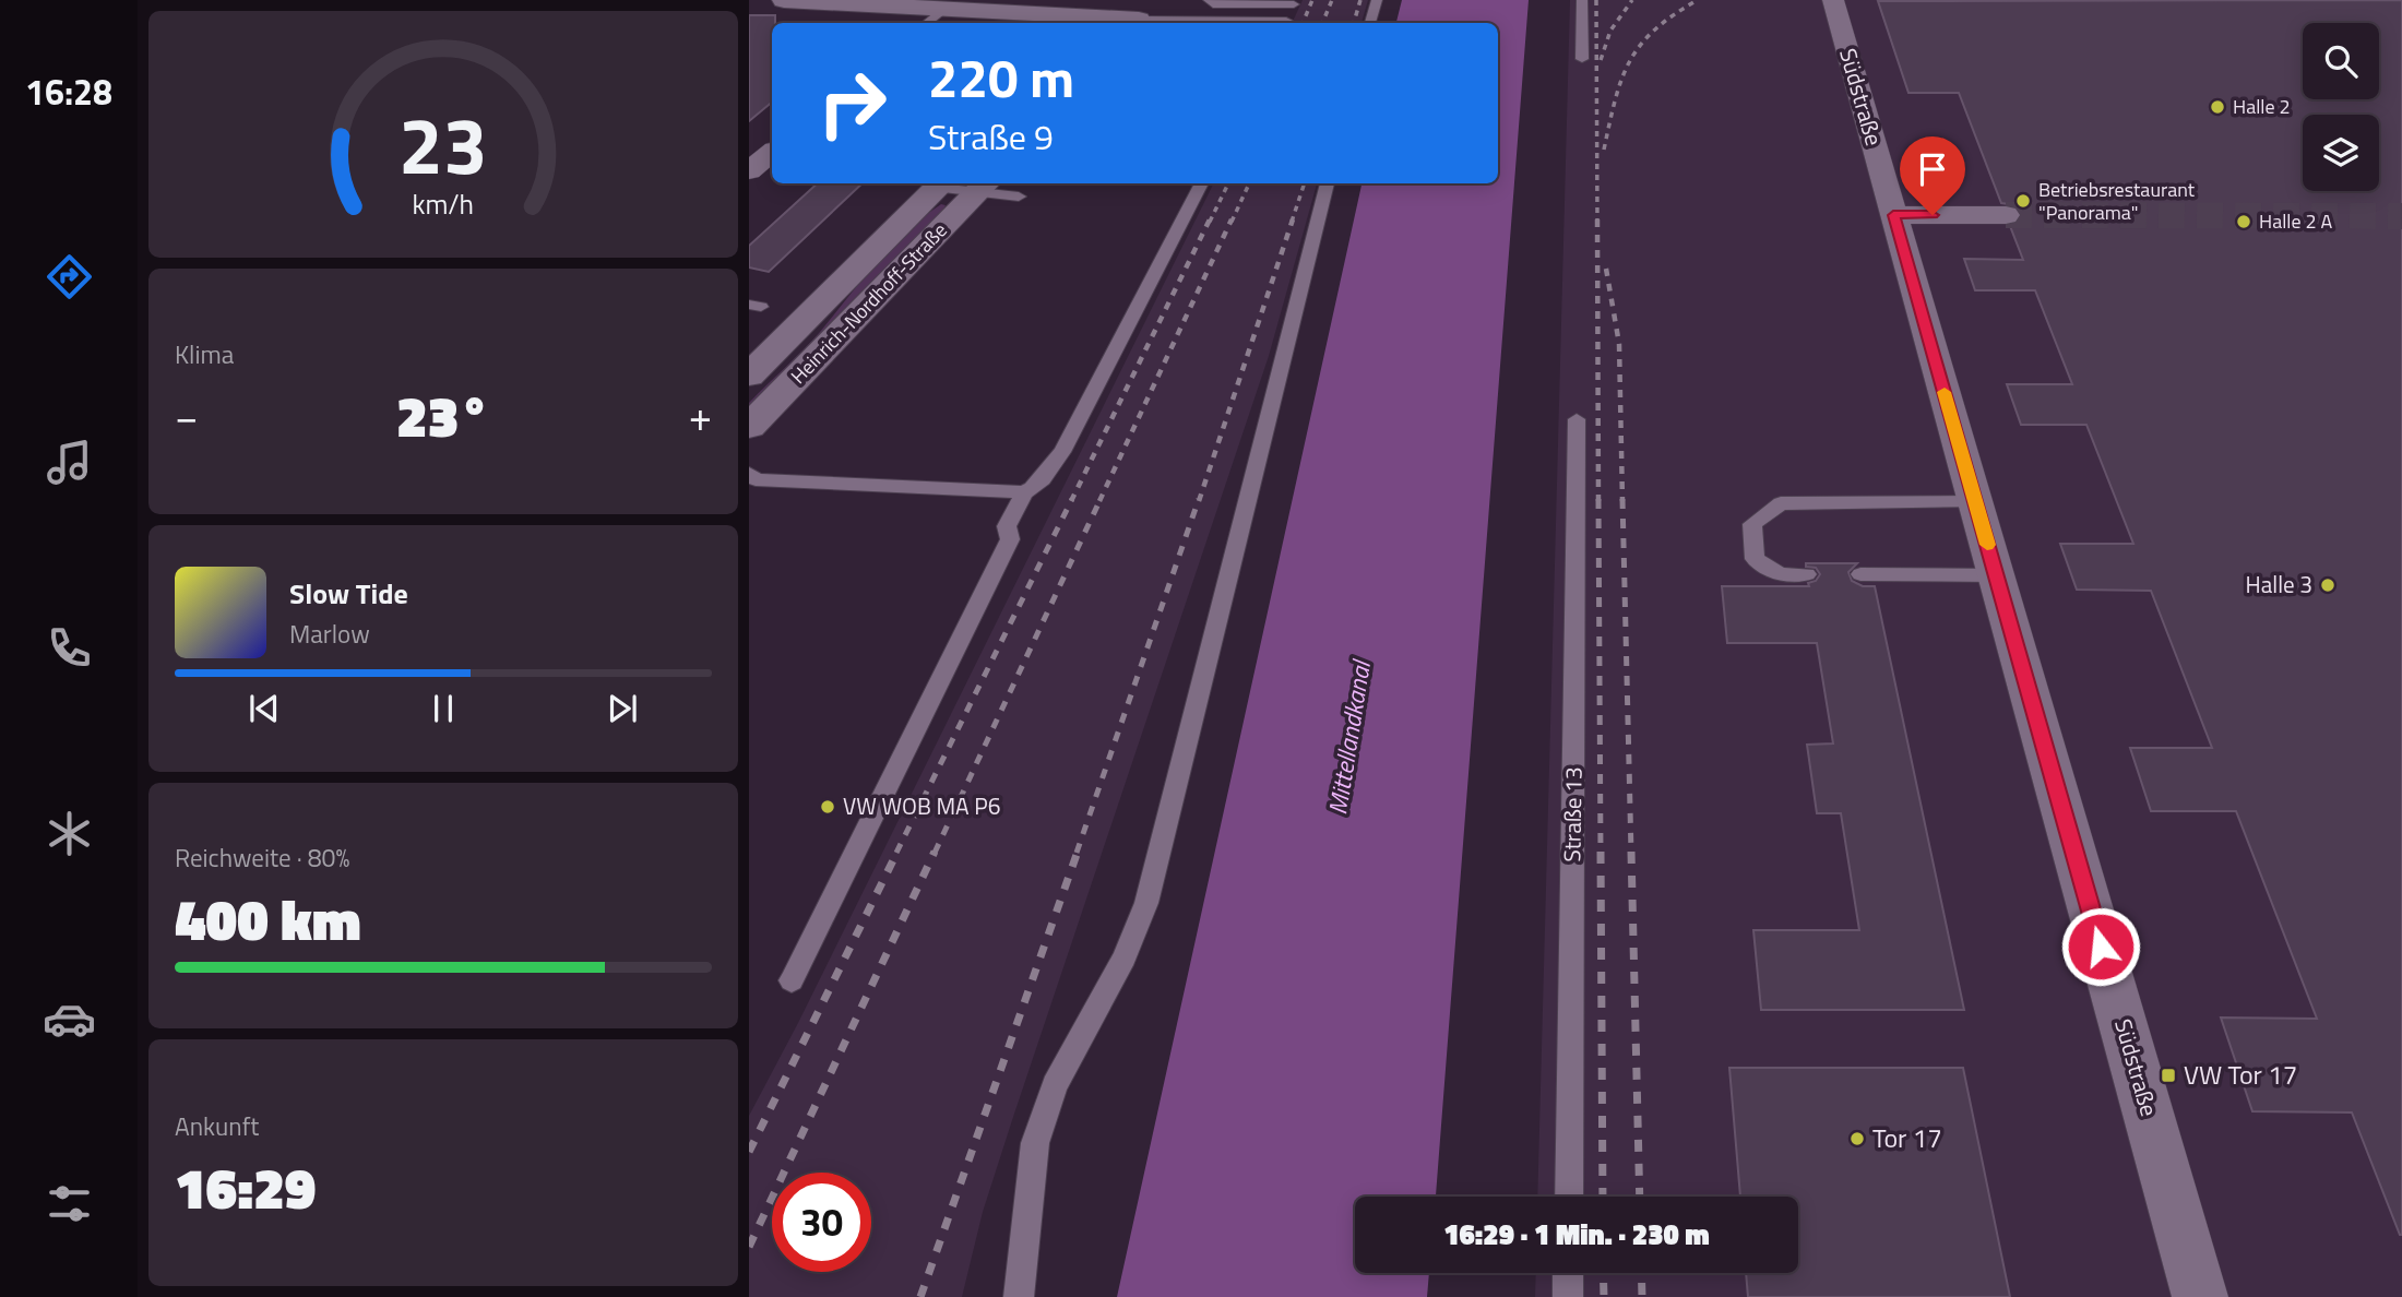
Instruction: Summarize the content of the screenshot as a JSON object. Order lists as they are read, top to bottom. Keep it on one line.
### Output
{"streets":{"main road":["Heinrich-Nordhoff-Straße"],"street":["Südstraße"],"lane":["Straße 13"]},"water":["Mittellandkanal"],"places":{"other":["Halle 2","Betriebsrestaurant \"Panorama\"","Halle 2 A","Halle 3","VW WOB MA P6","Tor 17"],"transit":["VW Tor 17"]},"page":{"tabs":"16:28","turn":["220 m","Straße 9"],"tile":["Klima",["Reichweite · 80%","400 km"],["Ankunft","16:29"]],"heat":["−","23°","+"],"song":["Slow Tide","Marlow"],"limit":"30","trip":"16:29 · 1 Min. · 230 m","gauge":["23","km/h"]}}
